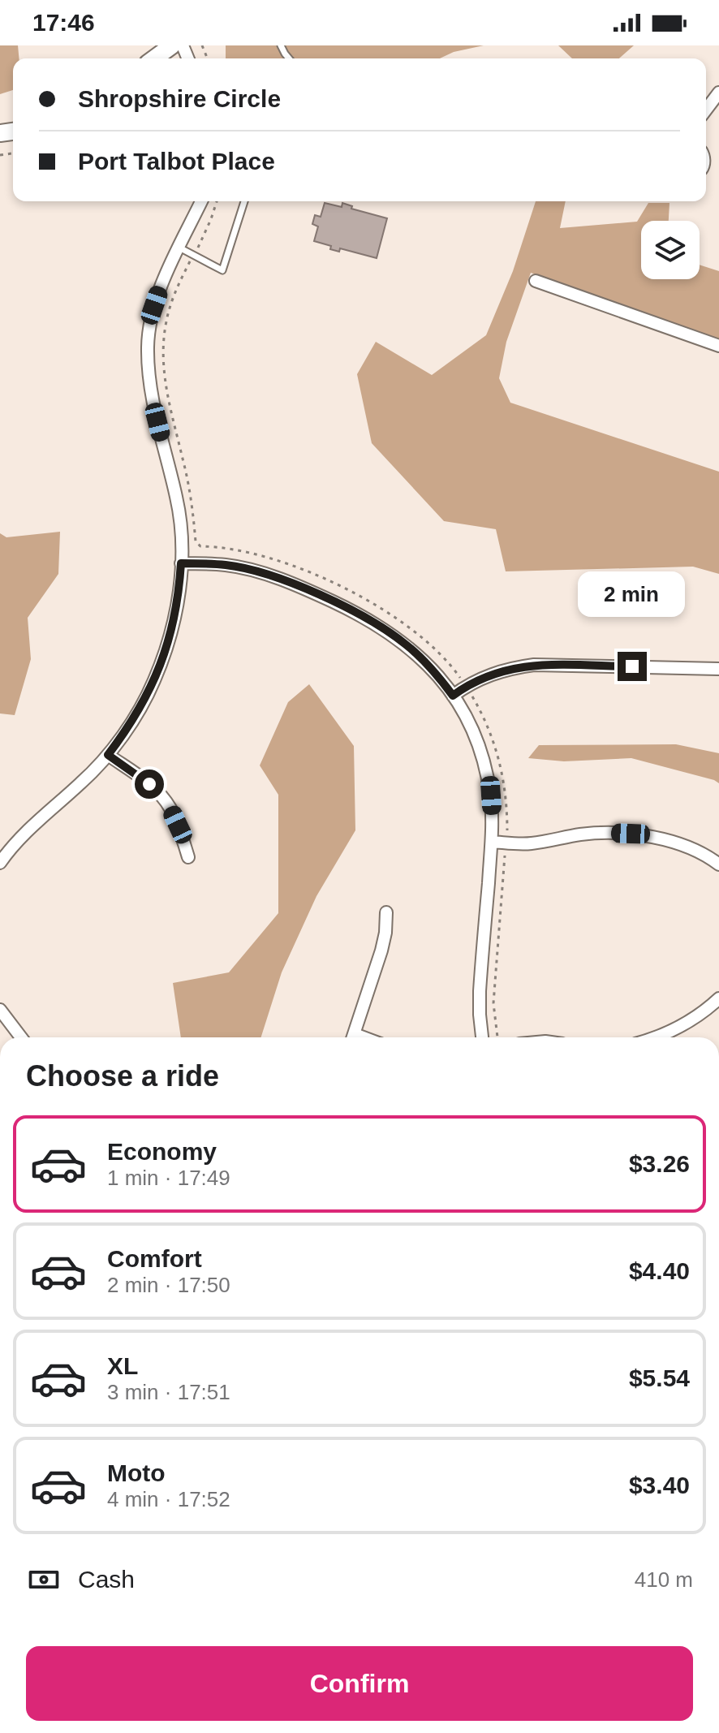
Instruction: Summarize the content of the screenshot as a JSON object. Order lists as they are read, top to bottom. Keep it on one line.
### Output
{"page":{"status":"17:46","banner":["Shropshire Circle","Port Talbot Place"],"bubble":"2 min","heading":"Choose a ride","list":[{"name":"Economy","note":"1 min · 17:49","value":"$3.26"},{"name":"Comfort","note":"2 min · 17:50","value":"$4.40"},{"name":"XL","note":"3 min · 17:51","value":"$5.54"},{"name":"Moto","note":"4 min · 17:52","value":"$3.40"}],"pay":["Cash","410 m"],"buttons":"Confirm"}}
